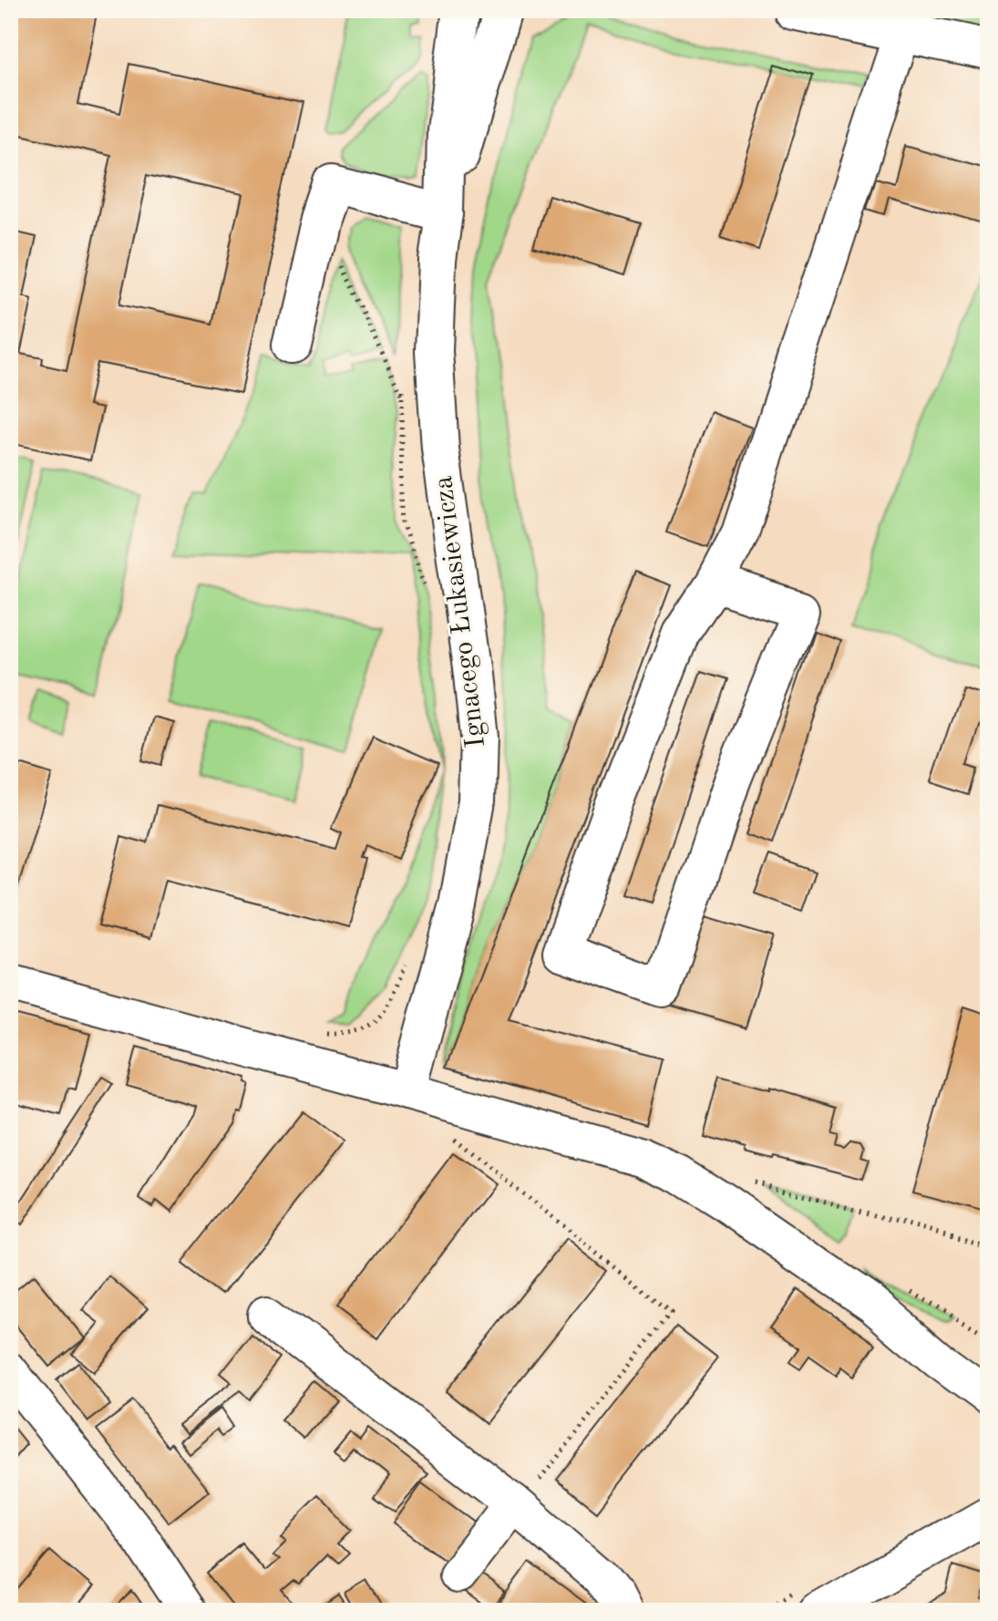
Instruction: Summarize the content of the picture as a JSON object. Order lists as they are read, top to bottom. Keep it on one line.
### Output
{"streets":{"street":["Ignacego Łukasiewicza"]}}
